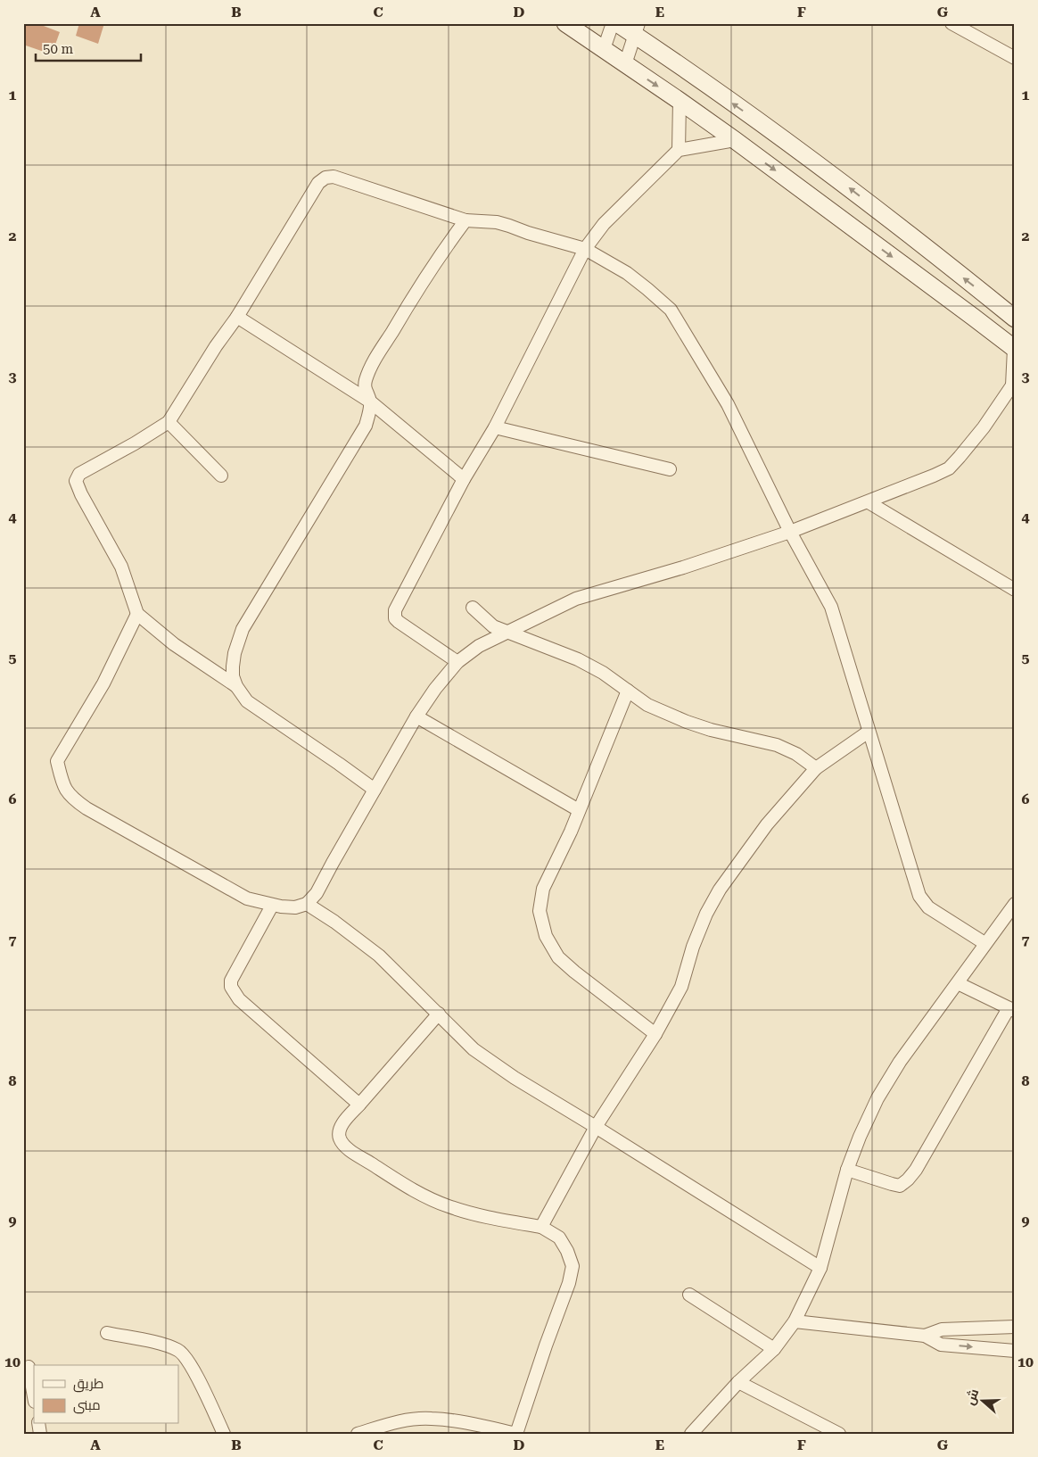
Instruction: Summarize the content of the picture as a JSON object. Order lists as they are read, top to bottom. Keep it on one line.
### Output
{"legend":["طريق","مبنى"],"scale_bar":"50 m","north":"left","grid":{"columns":["A","B","C","D","E","F","G"],"rows":["1","2","3","4","5","6","7","8","9","10"]}}
